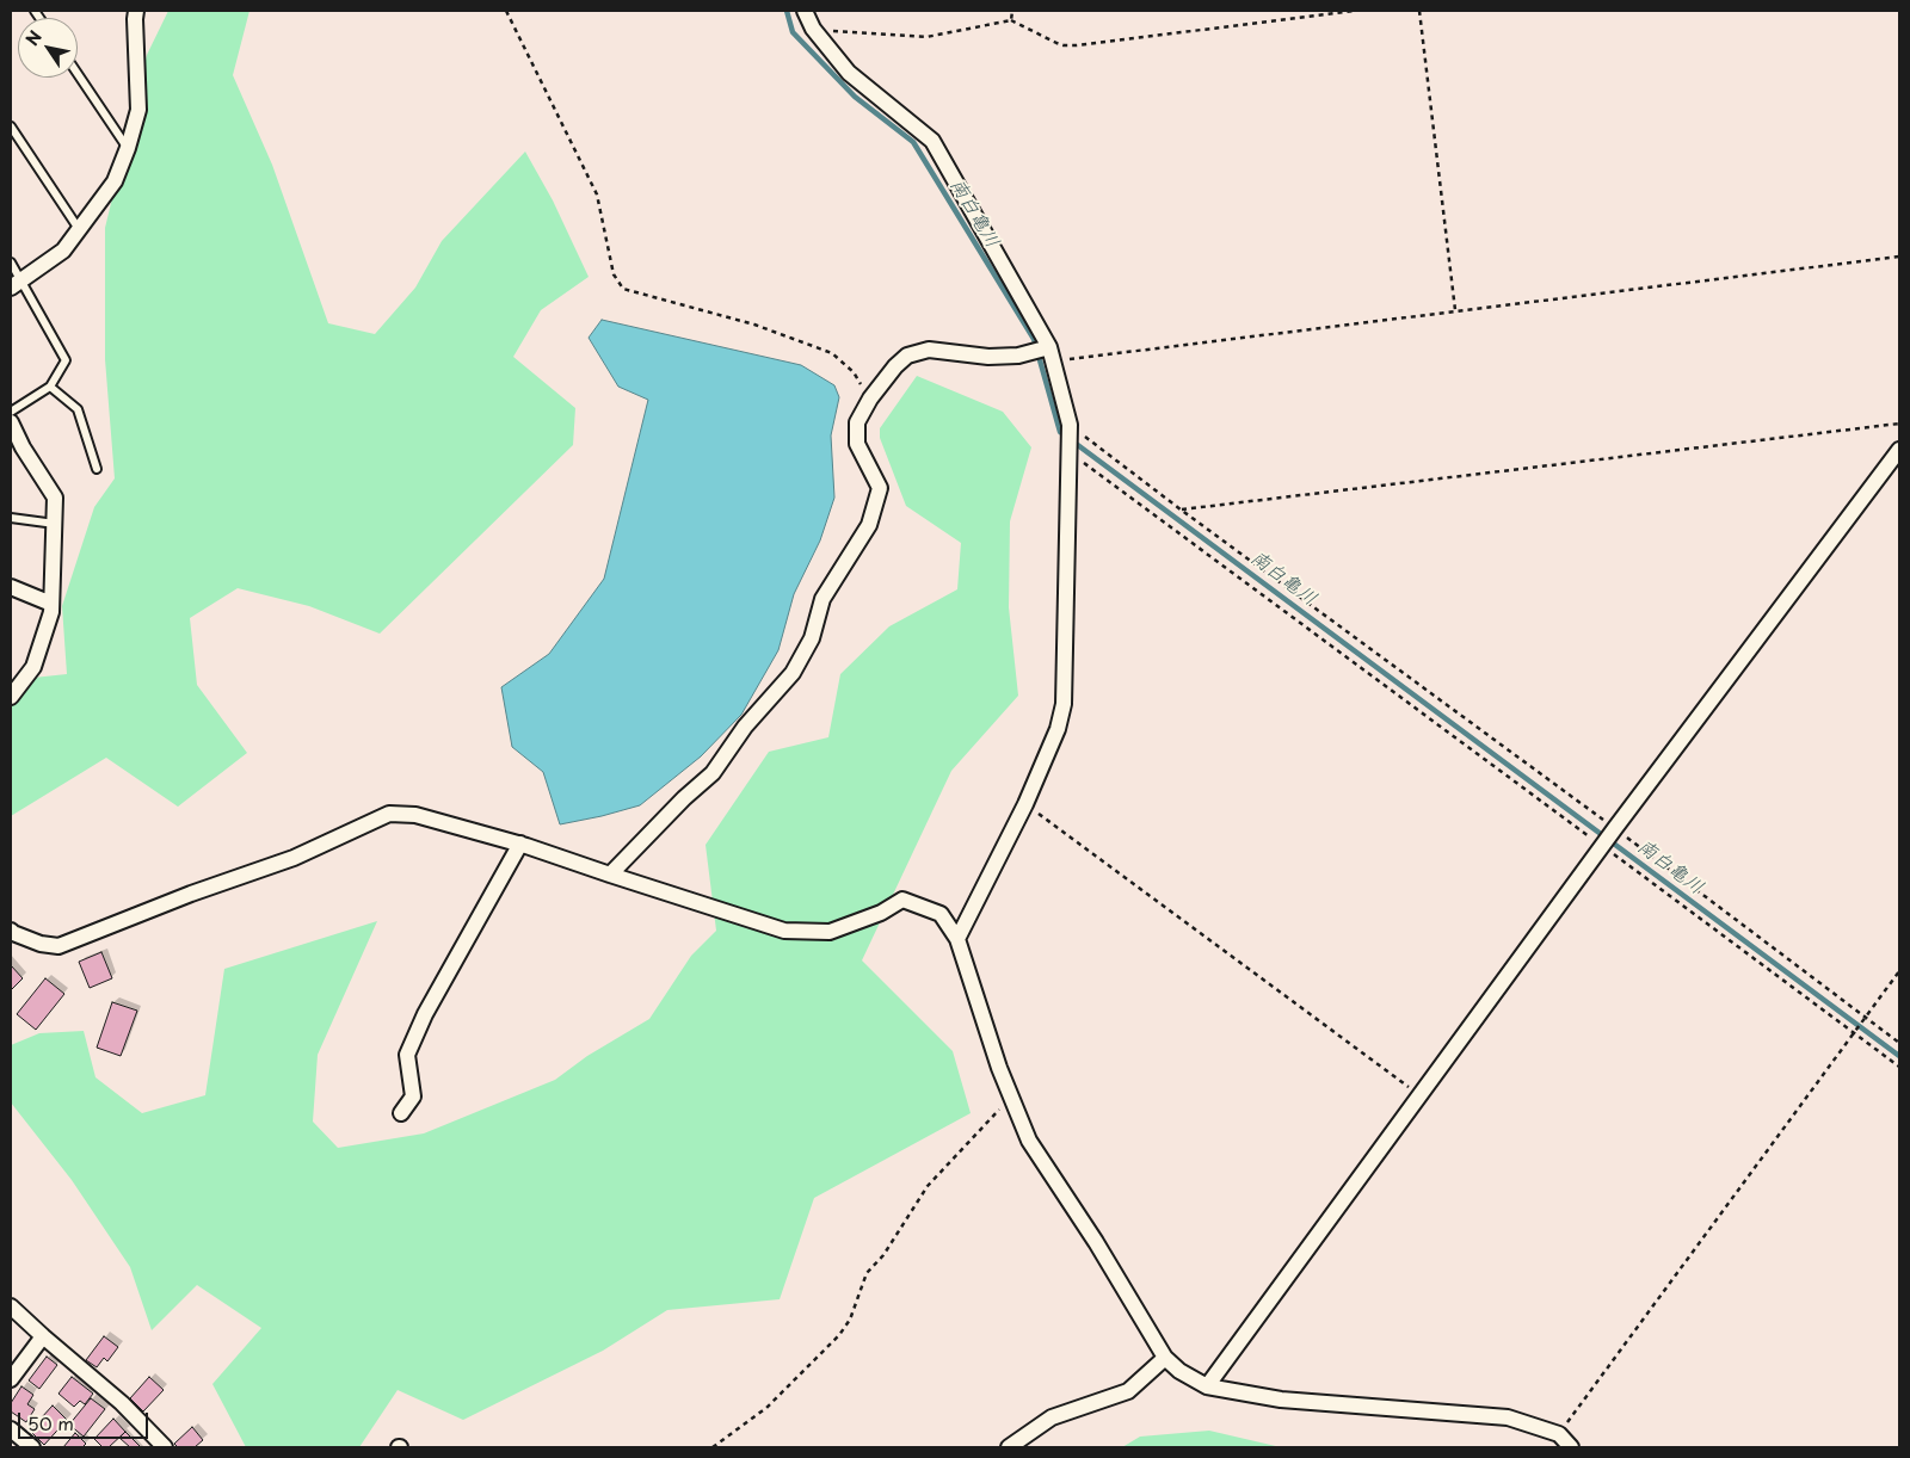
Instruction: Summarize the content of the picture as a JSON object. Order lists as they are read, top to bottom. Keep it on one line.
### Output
{"water":["南白亀川"],"scale_bar":"50 m","north":"top left"}
